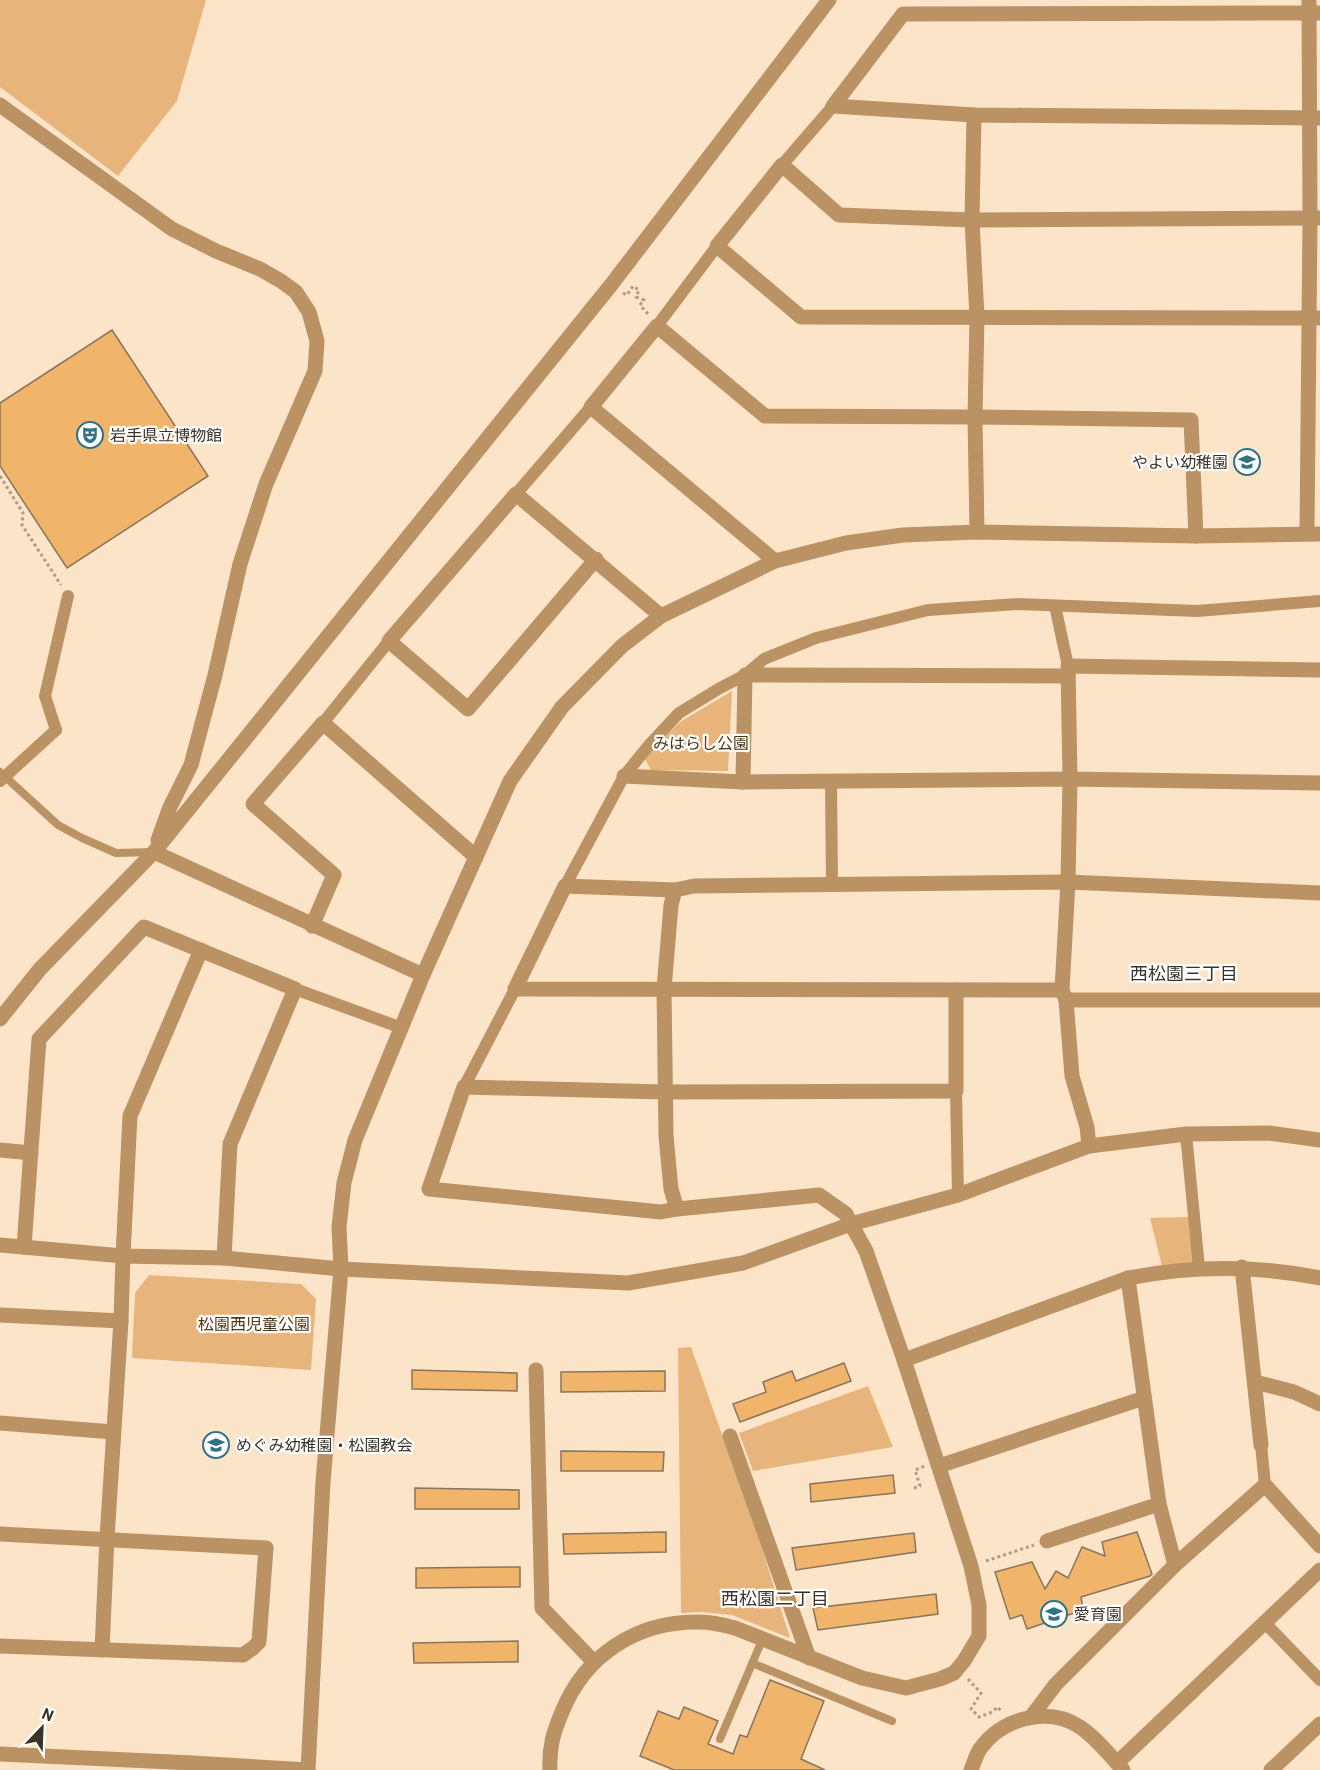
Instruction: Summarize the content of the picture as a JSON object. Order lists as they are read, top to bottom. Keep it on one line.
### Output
{"districts":["西松園三丁目","西松園二丁目"],"parks":["みはらし公園","松園西児童公園"],"places":{"theatre":["岩手県立博物館"],"school or university":["やよい幼稚園","めぐみ幼稚園・松園教会","愛育園"]},"north":"top right"}
